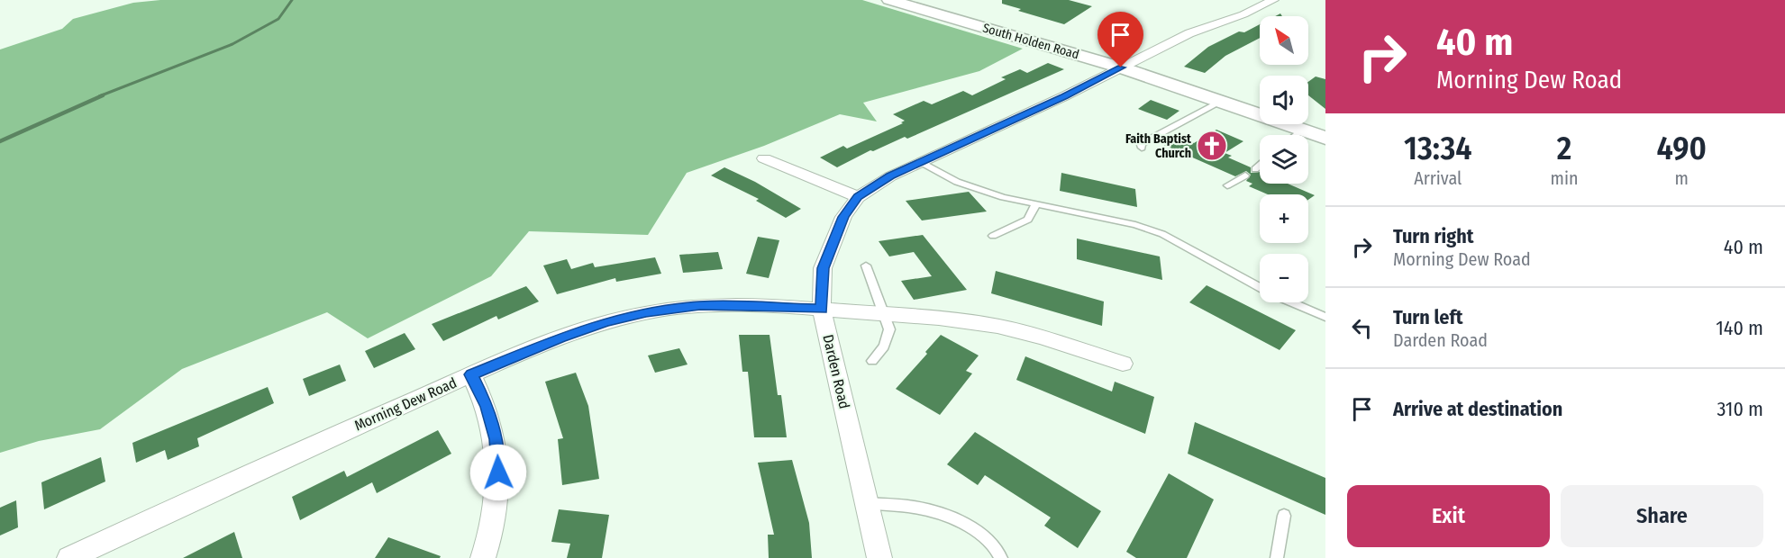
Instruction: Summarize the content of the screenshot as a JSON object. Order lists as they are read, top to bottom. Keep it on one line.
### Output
{"streets":{"main road":["South Holden Road"],"street":["Darden Road","Morning Dew Road"]},"crossings":[["South Holden Road","Darden Road"],["Darden Road","Morning Dew Road"]],"places":{"church":["Faith Baptist Church"]},"north":"top left","page":{"turn":["40 m","Morning Dew Road"],"map_buttons":["+","−"],"eta":["13:34","Arrival","2","min","490","m"],"list":[{"name":"Turn right","note":"Morning Dew Road","value":"40 m"},{"name":"Turn left","note":"Darden Road","value":"140 m"},{"name":"Arrive at destination","value":"310 m"}],"buttons":["Exit","Share"]}}
